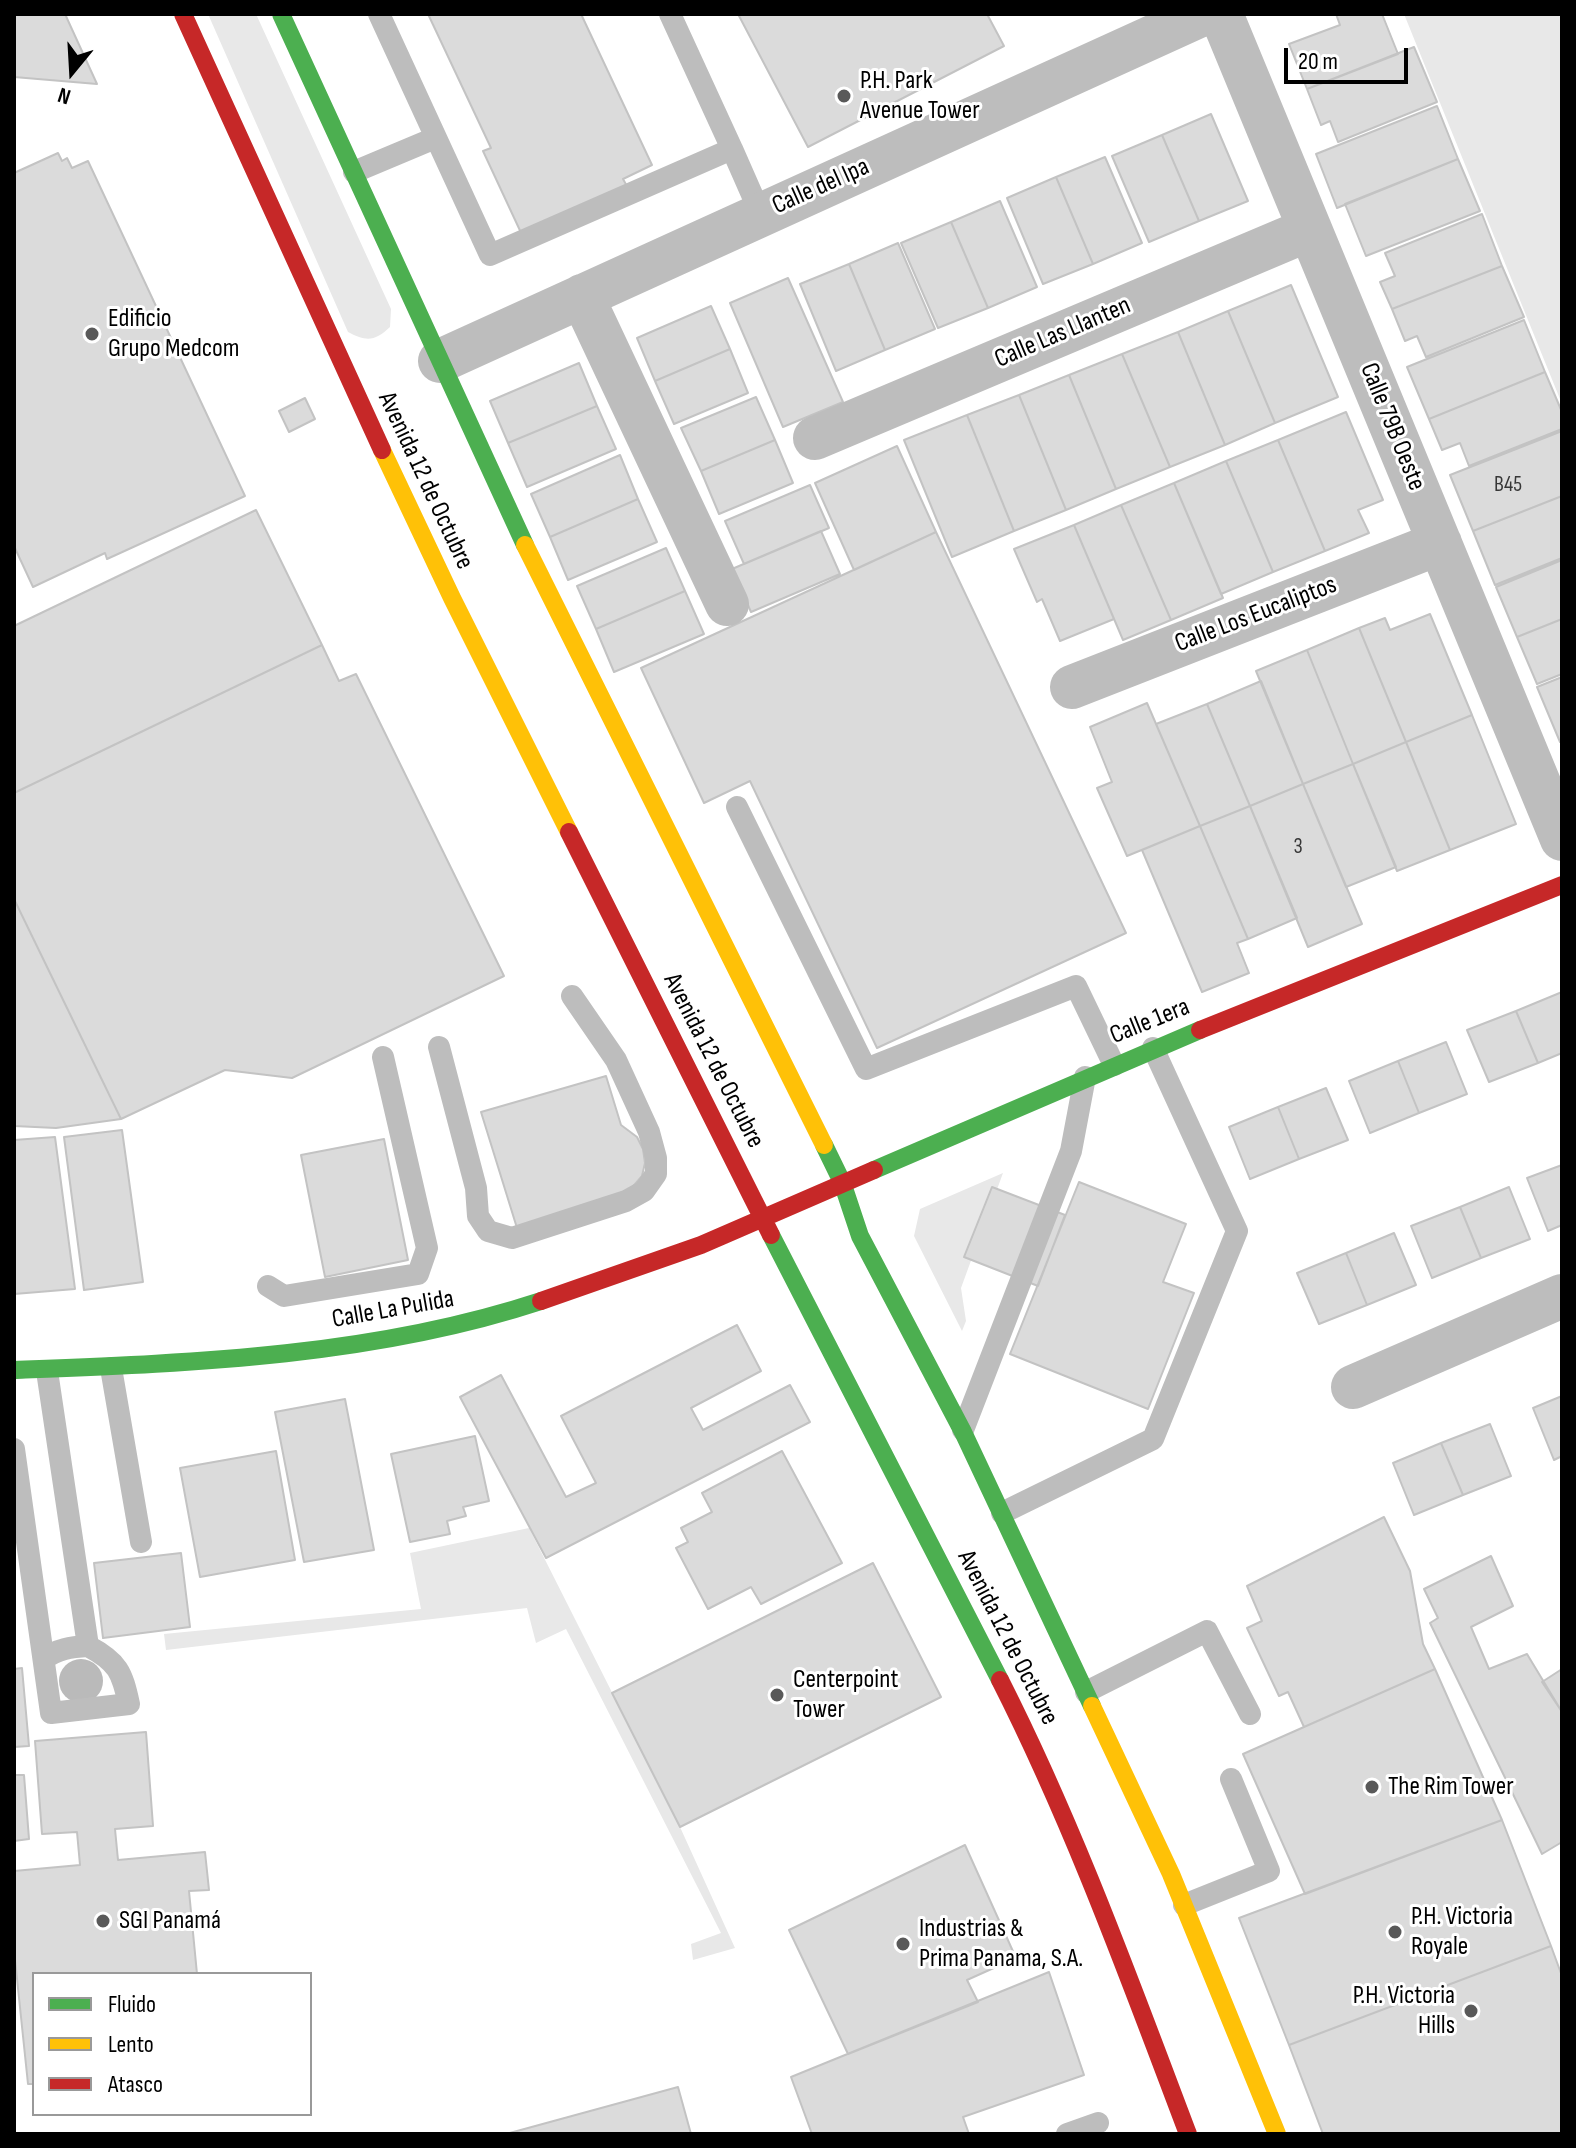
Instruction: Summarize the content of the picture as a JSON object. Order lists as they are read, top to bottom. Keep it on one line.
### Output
{"streets":{"main road":["Avenida 12 de Octubre","Calle 1era","Calle La Pulida"],"street":["Calle del Ipa","Calle Las Llanten","Calle 79B Oeste","Calle Los Eucaliptos"]},"crossings":[["Calle del Ipa","Avenida 12 de Octubre"],["Calle Las Llanten","Calle 79B Oeste"],["Calle 79B Oeste","Calle Los Eucaliptos"],["Avenida 12 de Octubre","Calle 1era"],["Avenida 12 de Octubre","Calle La Pulida"],["Calle 1era","Calle La Pulida"]],"places":["P.H. Park Avenue Tower","Edificio Grupo Medcom","Centerpoint Tower","The Rim Tower","SGI Panamá","P.H. Victoria Royale","Industrias & Prima Panama, S.A.","P.H. Victoria Hills"],"house_numbers":["B45","3"],"legend":["Fluido","Lento","Atasco"],"scale_bar":"20 m","north":"bottom"}
